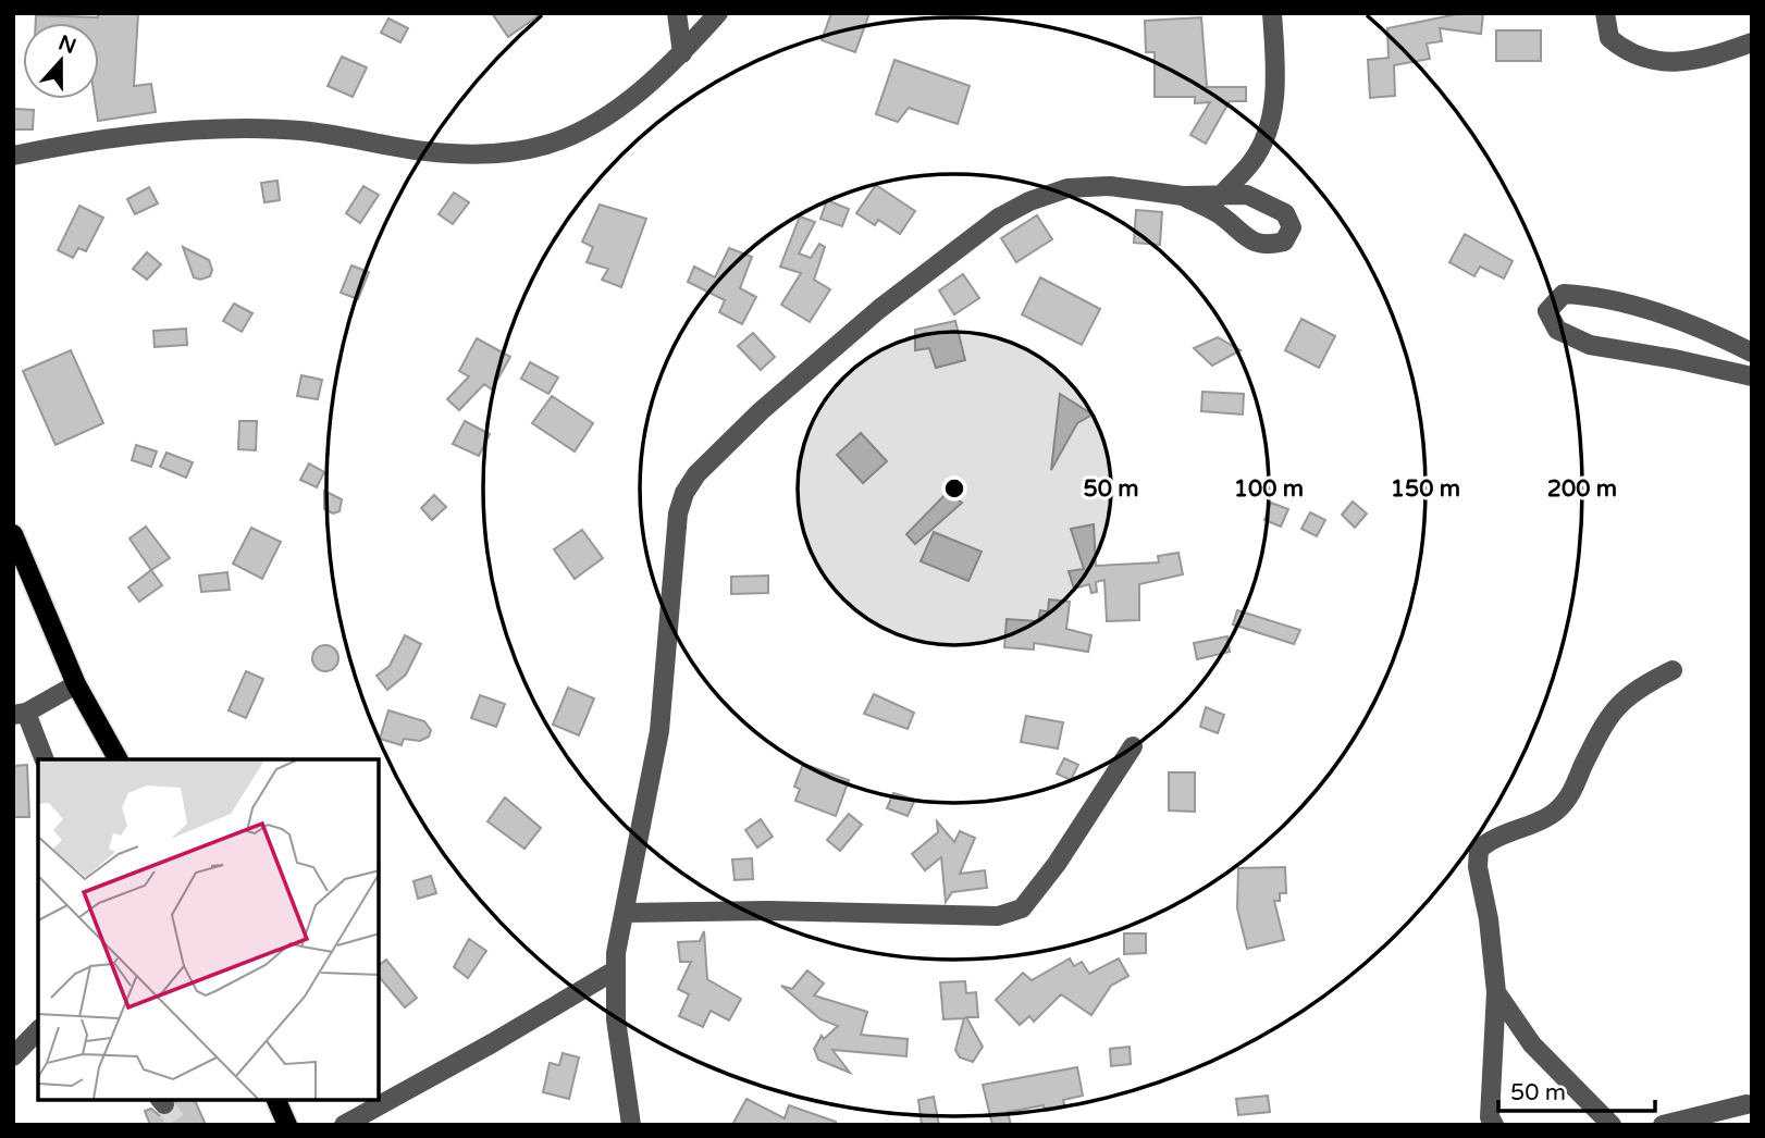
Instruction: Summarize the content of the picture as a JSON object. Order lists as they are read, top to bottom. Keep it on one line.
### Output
{"scale_bar":"50 m","north":"top","rings":["50 m","100 m","150 m","200 m"]}
